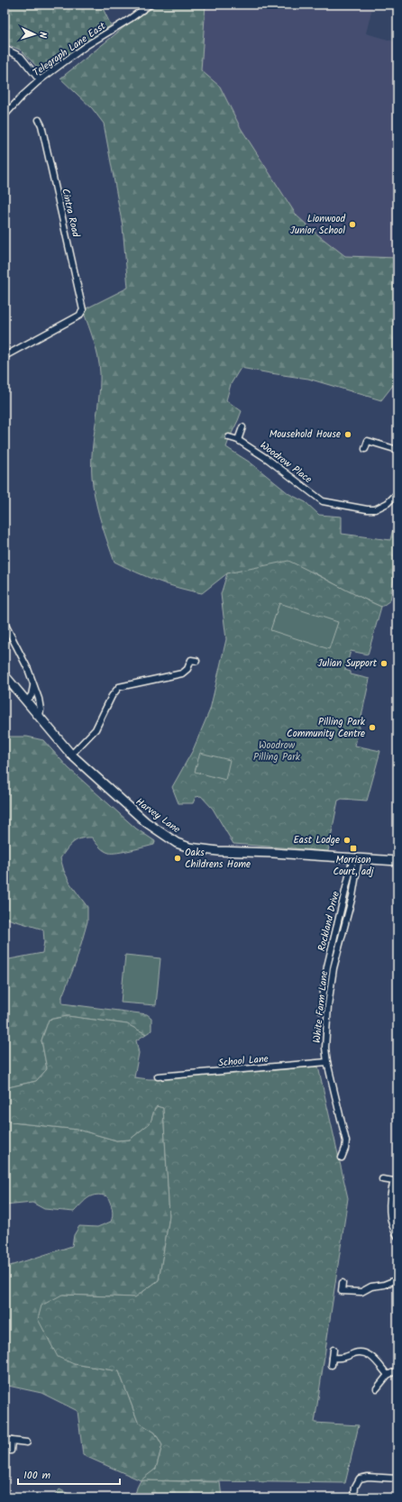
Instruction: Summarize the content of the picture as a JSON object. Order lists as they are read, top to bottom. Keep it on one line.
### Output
{"streets":{"street":["Telegraph Lane East","Cintra Road","Woodrow Place","Harvey Lane","Rockland Drive","White Farm Lane","School Lane"]},"crossings":[["Harvey Lane","Rockland Drive"],["Harvey Lane","White Farm Lane"],["Rockland Drive","White Farm Lane"],["White Farm Lane","School Lane"]],"parks":["Woodrow Pilling Park"],"places":{"other":["Lionwood Junior School","Mousehold House","Julian Support","Pilling Park Community Centre","East Lodge","Oaks Childrens Home"],"transit":["Morrison Court, adj"]},"scale_bar":"100 m","north":"right"}
